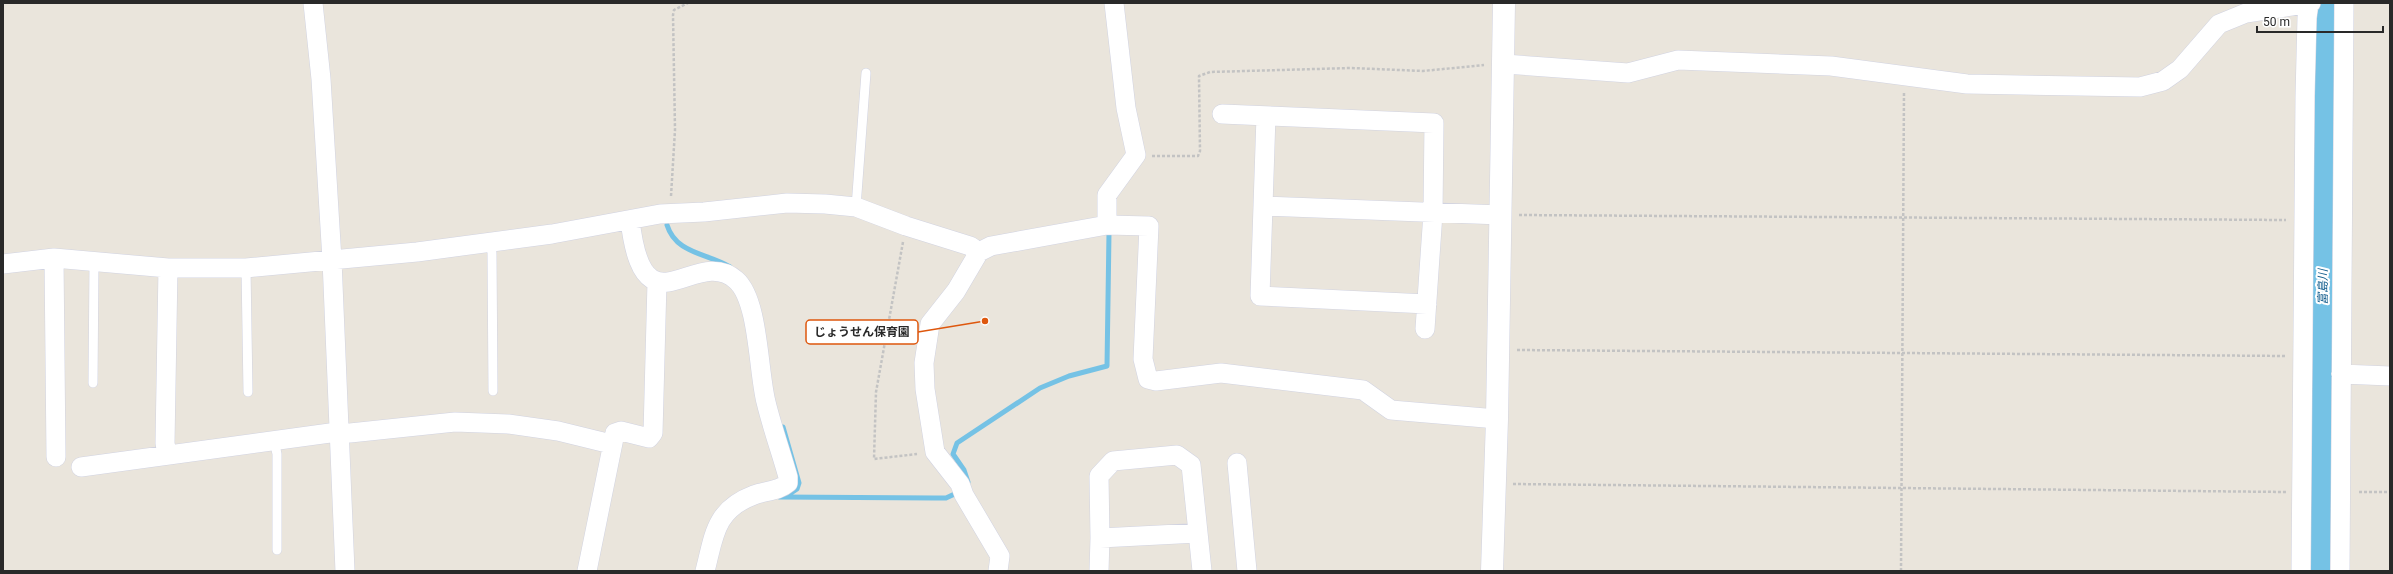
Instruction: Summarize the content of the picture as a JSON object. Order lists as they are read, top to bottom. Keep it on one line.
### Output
{"water":["富島川"],"places":["じょうせん保育園"],"scale_bar":"50 m"}
